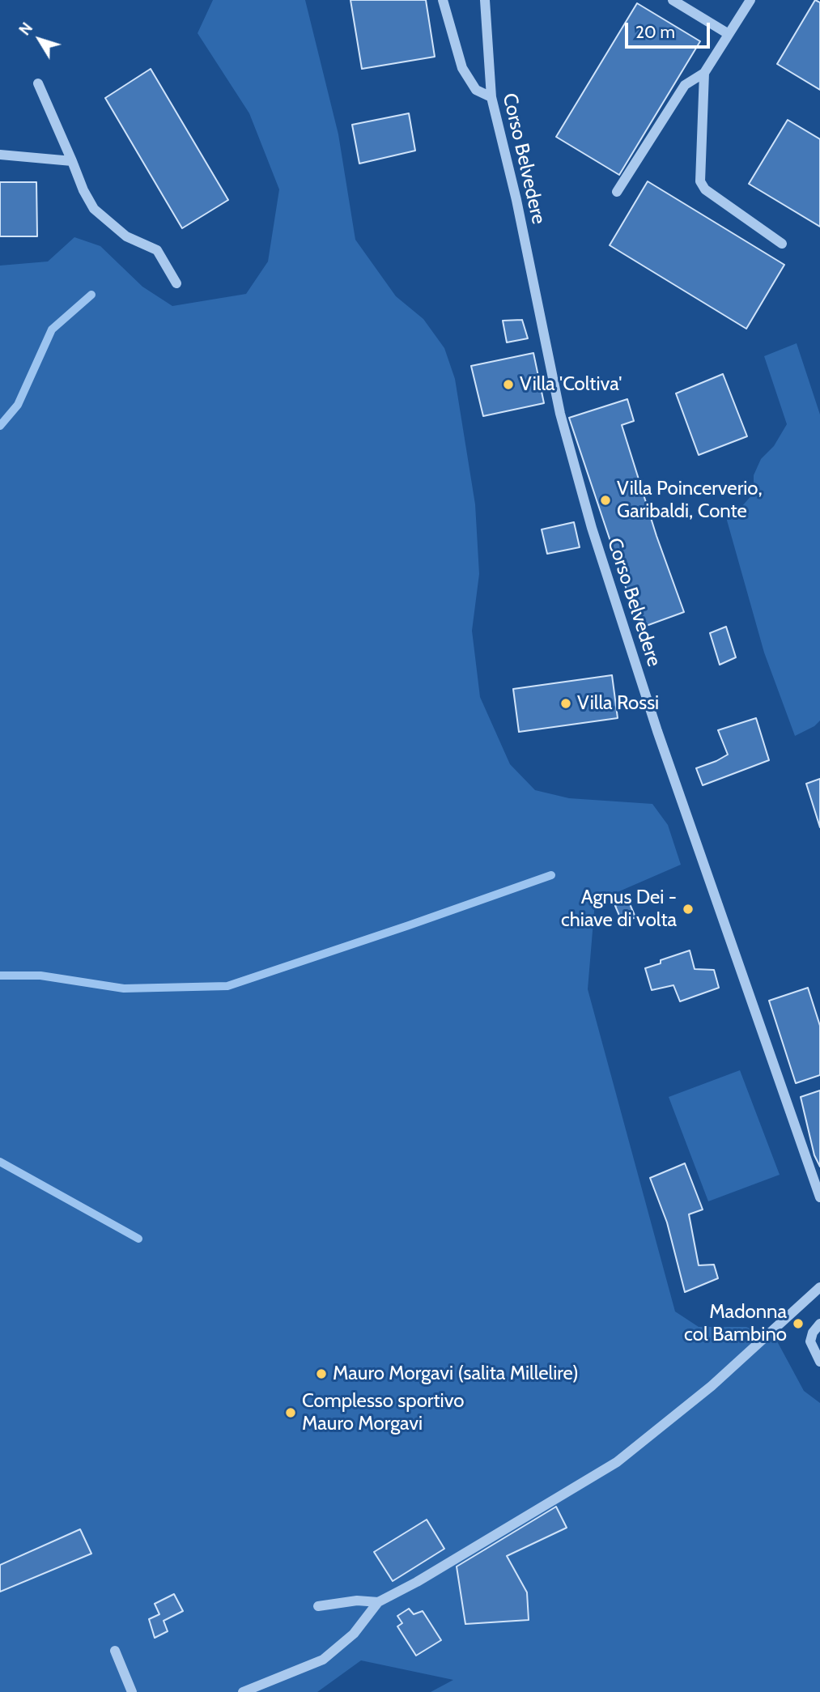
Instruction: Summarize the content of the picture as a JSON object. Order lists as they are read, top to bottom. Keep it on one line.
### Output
{"streets":{"street":["Corso Belvedere"]},"places":["Villa 'Coltiva'","Villa Poincerverio, Garibaldi, Conte","Villa Rossi","Agnus Dei - chiave di volta","Madonna col Bambino","Mauro Morgavi (salita Millelire)","Complesso sportivo Mauro Morgavi"],"scale_bar":"20 m","north":"top left"}
